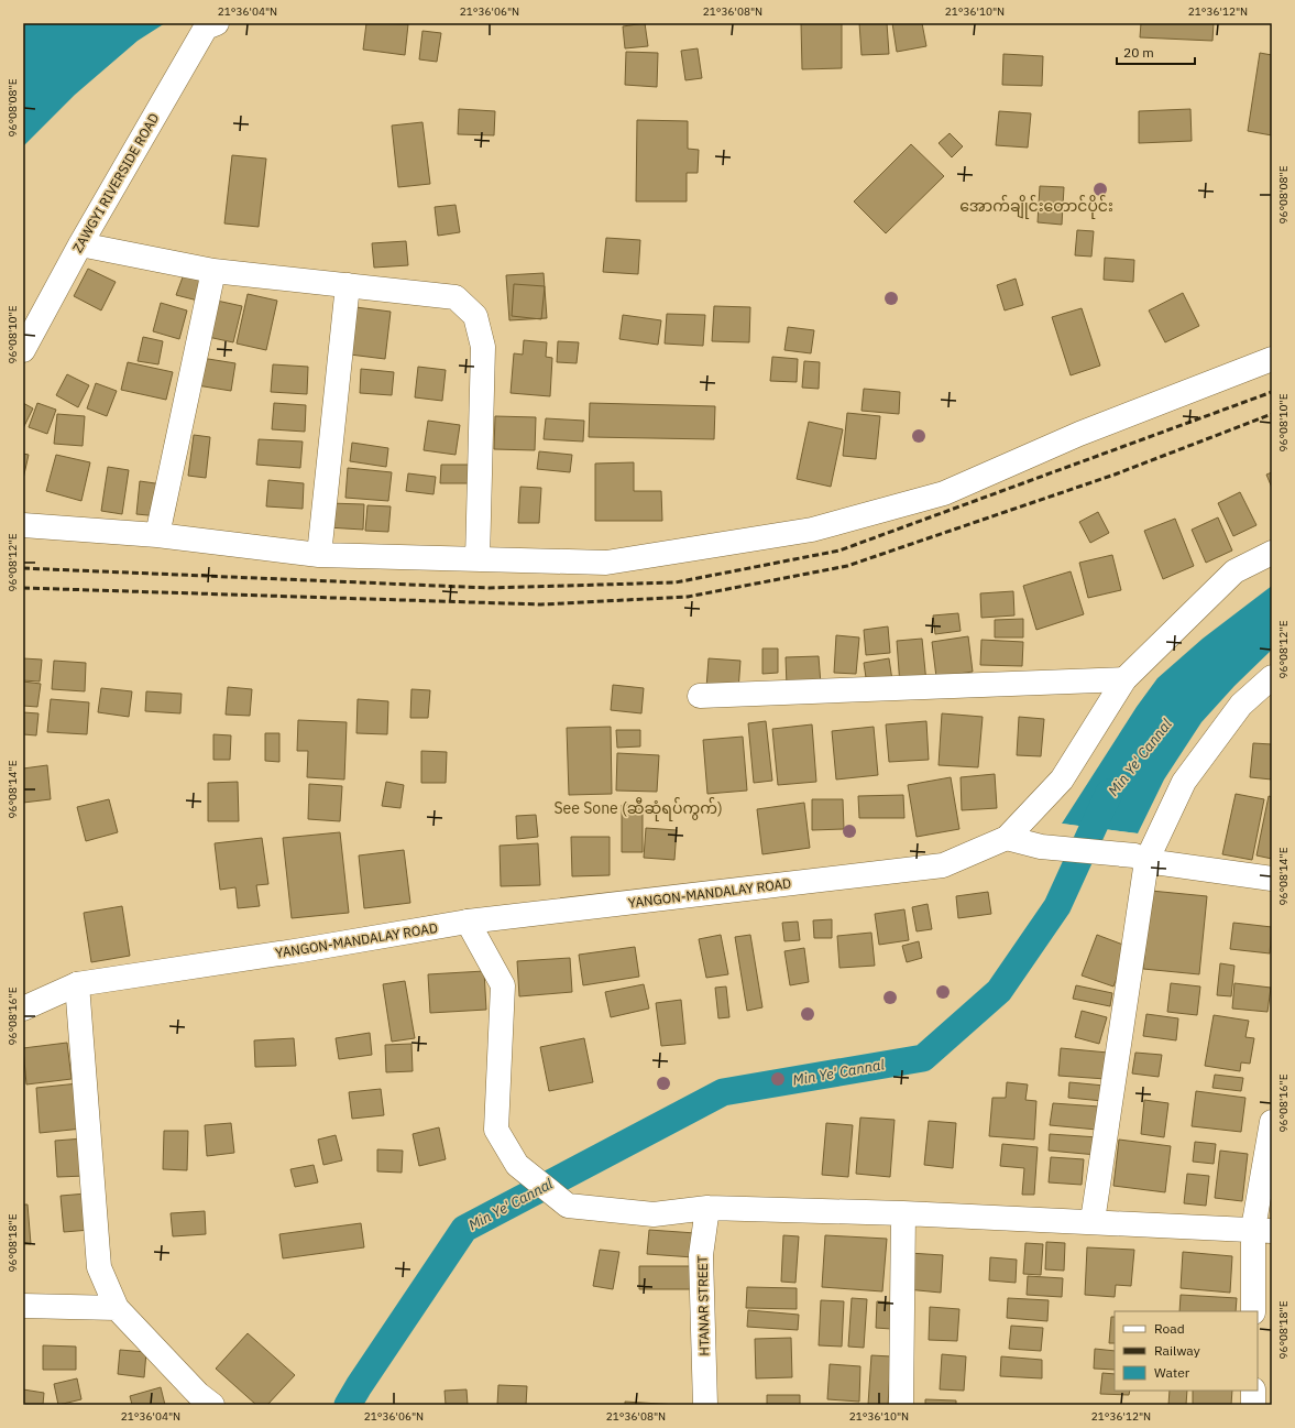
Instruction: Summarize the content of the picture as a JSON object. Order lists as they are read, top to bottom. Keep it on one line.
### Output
{"streets":{"main road":["ZAWGYI RIVERSIDE ROAD","YANGON-MANDALAY ROAD","HTANAR STREET"]},"districts":["အောက်ချိုင်းတောင်ပိုင်း","See Sone (ဆီဆုံရပ်ကွက်)"],"water":["Min Ye' Cannal"],"legend":["Road","Railway","Water"],"scale_bar":"20 m","coordinates":["21°36'04\"N","21°36'06\"N","21°36'08\"N","21°36'10\"N","21°36'12\"N","96°08'08\"E","96°08'10\"E","96°08'12\"E","96°08'14\"E","96°08'16\"E","96°08'18\"E"]}
